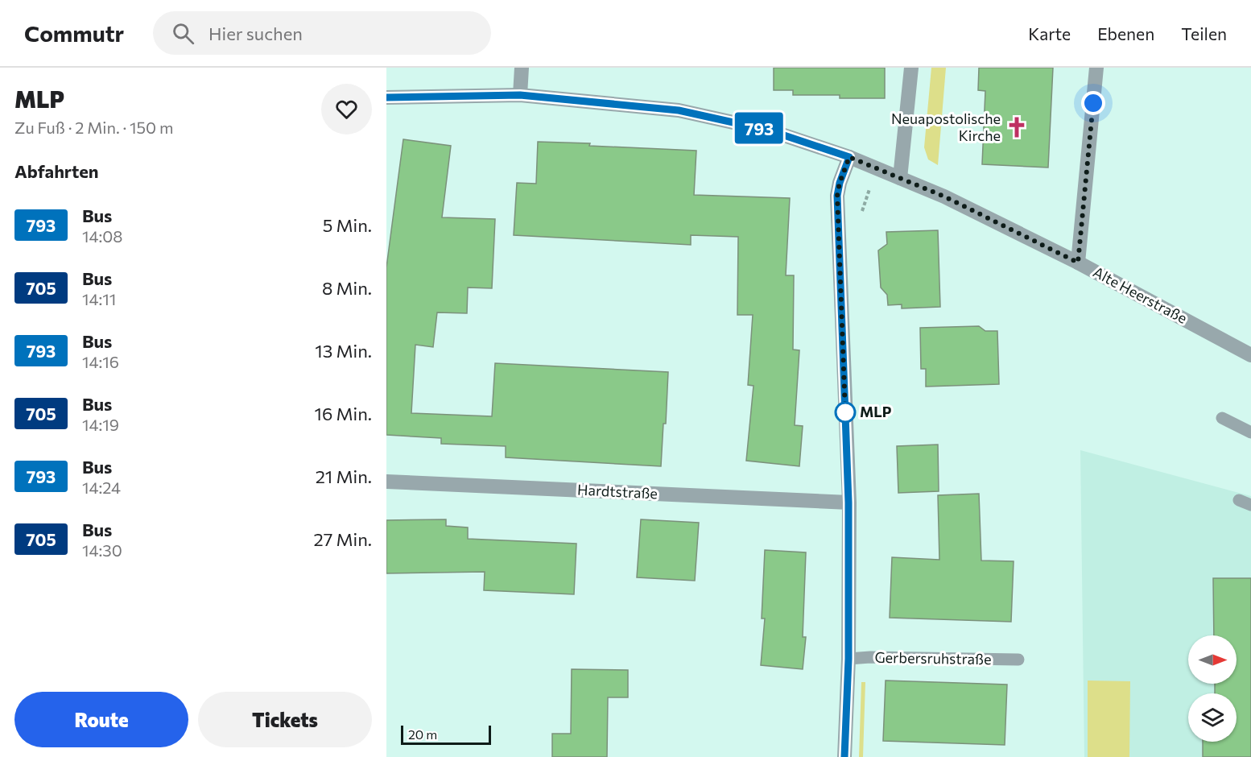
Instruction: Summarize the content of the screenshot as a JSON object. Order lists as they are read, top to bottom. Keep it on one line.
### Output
{"streets":{"street":["Alte Heerstraße","Hardtstraße"],"lane":["Gerbersruhstraße"]},"places":{"church":["Neuapostolische Kirche"],"other":["MLP"]},"lines":["bus line 793"],"scale_bar":"20 m","north":"right","page":{"header":"Commutr","search":"Hier suchen","nav":["Karte","Ebenen","Teilen"],"heading":[["MLP","Zu Fuß · 2 Min. · 150 m"],"Abfahrten"],"on_map":"793","list":[{"mark":"793","name":"Bus","note":"14:08","value":"5 Min."},{"mark":"705","name":"Bus","note":"14:11","value":"8 Min."},{"mark":"793","name":"Bus","note":"14:16","value":"13 Min."},{"mark":"705","name":"Bus","note":"14:19","value":"16 Min."},{"mark":"793","name":"Bus","note":"14:24","value":"21 Min."},{"mark":"705","name":"Bus","note":"14:30","value":"27 Min."}],"buttons":["Route","Tickets"],"scale":"20 m"}}
